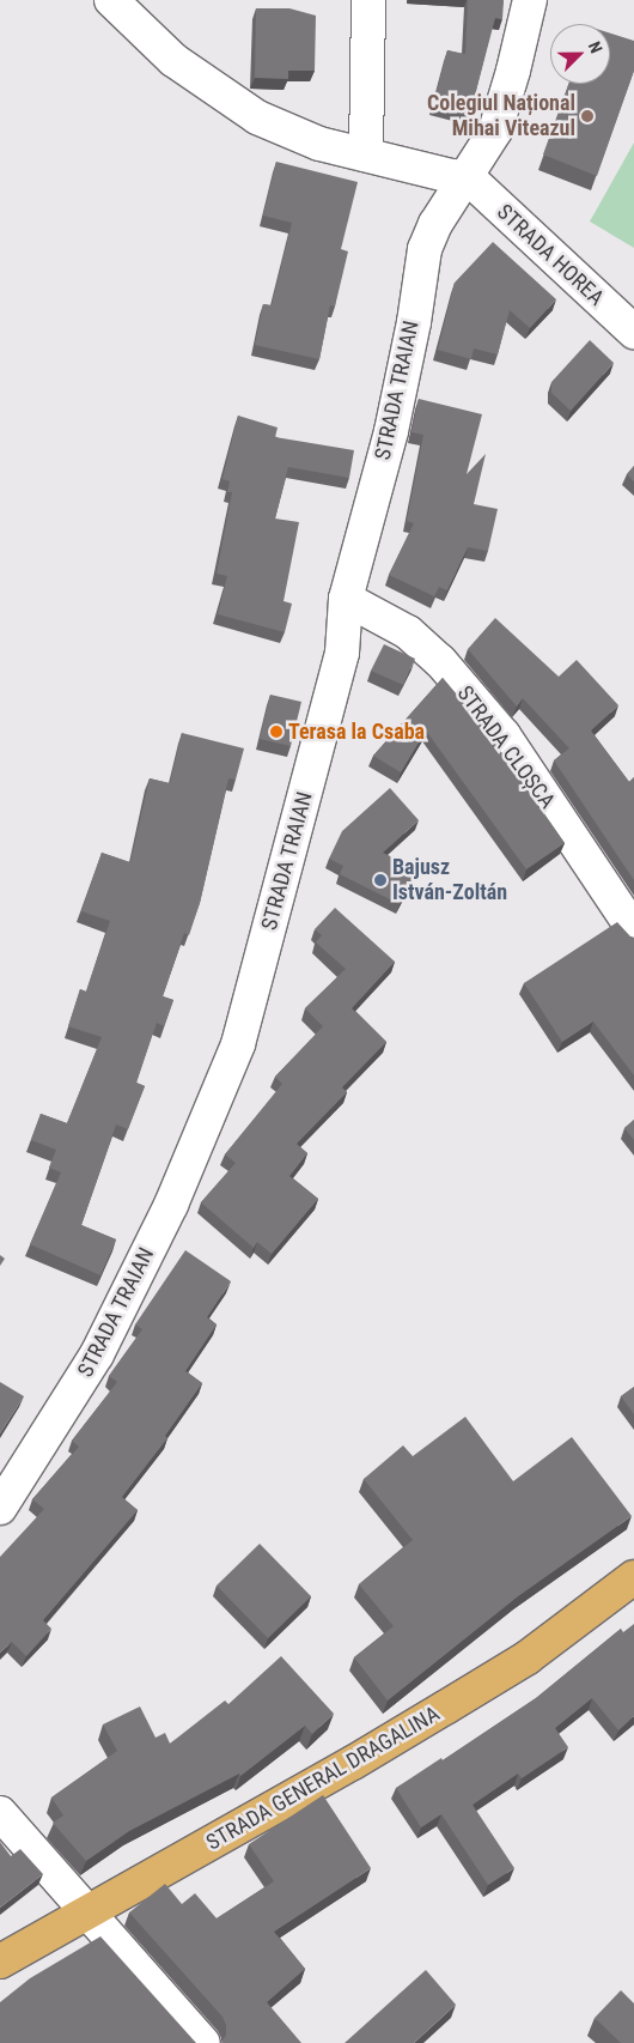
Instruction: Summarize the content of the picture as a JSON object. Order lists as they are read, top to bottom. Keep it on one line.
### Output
{"streets":{"main road":["STRADA GENERAL DRAGALINA"],"street":["STRADA HOREA","STRADA TRAIAN","STRADA CLOȘCA"]},"crossings":[["STRADA HOREA","STRADA TRAIAN"],["STRADA TRAIAN","STRADA CLOȘCA"]],"places":["Colegiul Național Mihai Viteazul","Terasa la Csaba","Bajusz István-Zoltán"],"north":"top right"}
